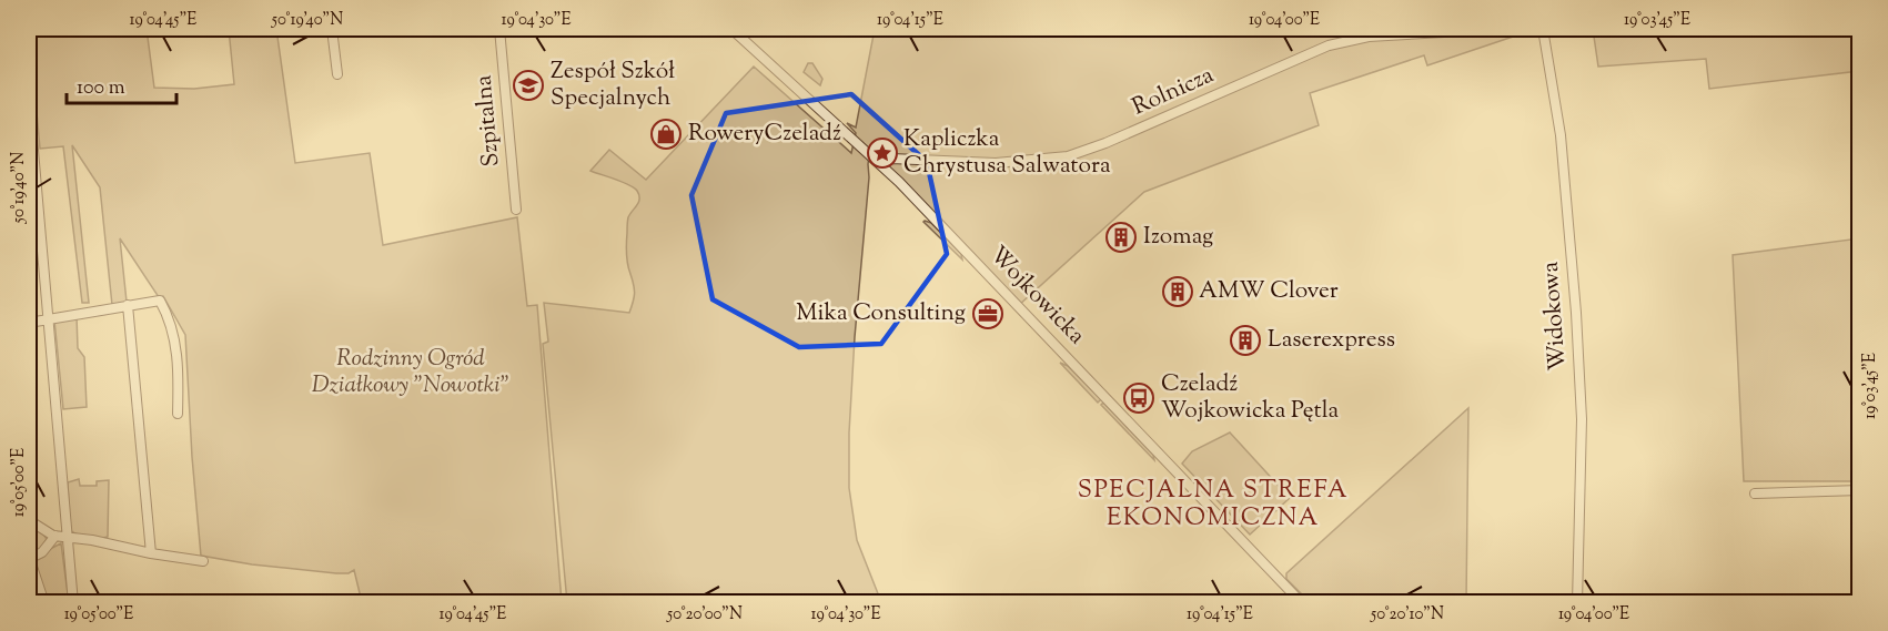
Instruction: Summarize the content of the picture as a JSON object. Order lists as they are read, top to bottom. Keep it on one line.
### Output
{"streets":{"street":["Rolnicza","Szpitalna","Wojkowicka","Widokowa"]},"crossings":[["Rolnicza","Wojkowicka"]],"districts":["SPECJALNA STREFA EKONOMICZNA"],"parks":["Rodzinny Ogród Działkowy \"Nowotki\""],"places":{"school or university":["Zespół Szkół Specjalnych"],"shop":["RoweryCzeladź"],"place":["Kapliczka Chrystusa Salwatora"],"building":["Izomag","AMW Clover","Laserexpress"],"office":["Mika Consulting"],"bus stop":["Czeladź Wojkowicka Pętla"]},"scale_bar":"100 m","coordinates":["19°04'45\"E","50°19'40\"N","19°04'30\"E","19°04'15\"E","19°04'00\"E","19°03'45\"E","19°05'00\"E","50°20'00\"N","50°20'10\"N"]}
